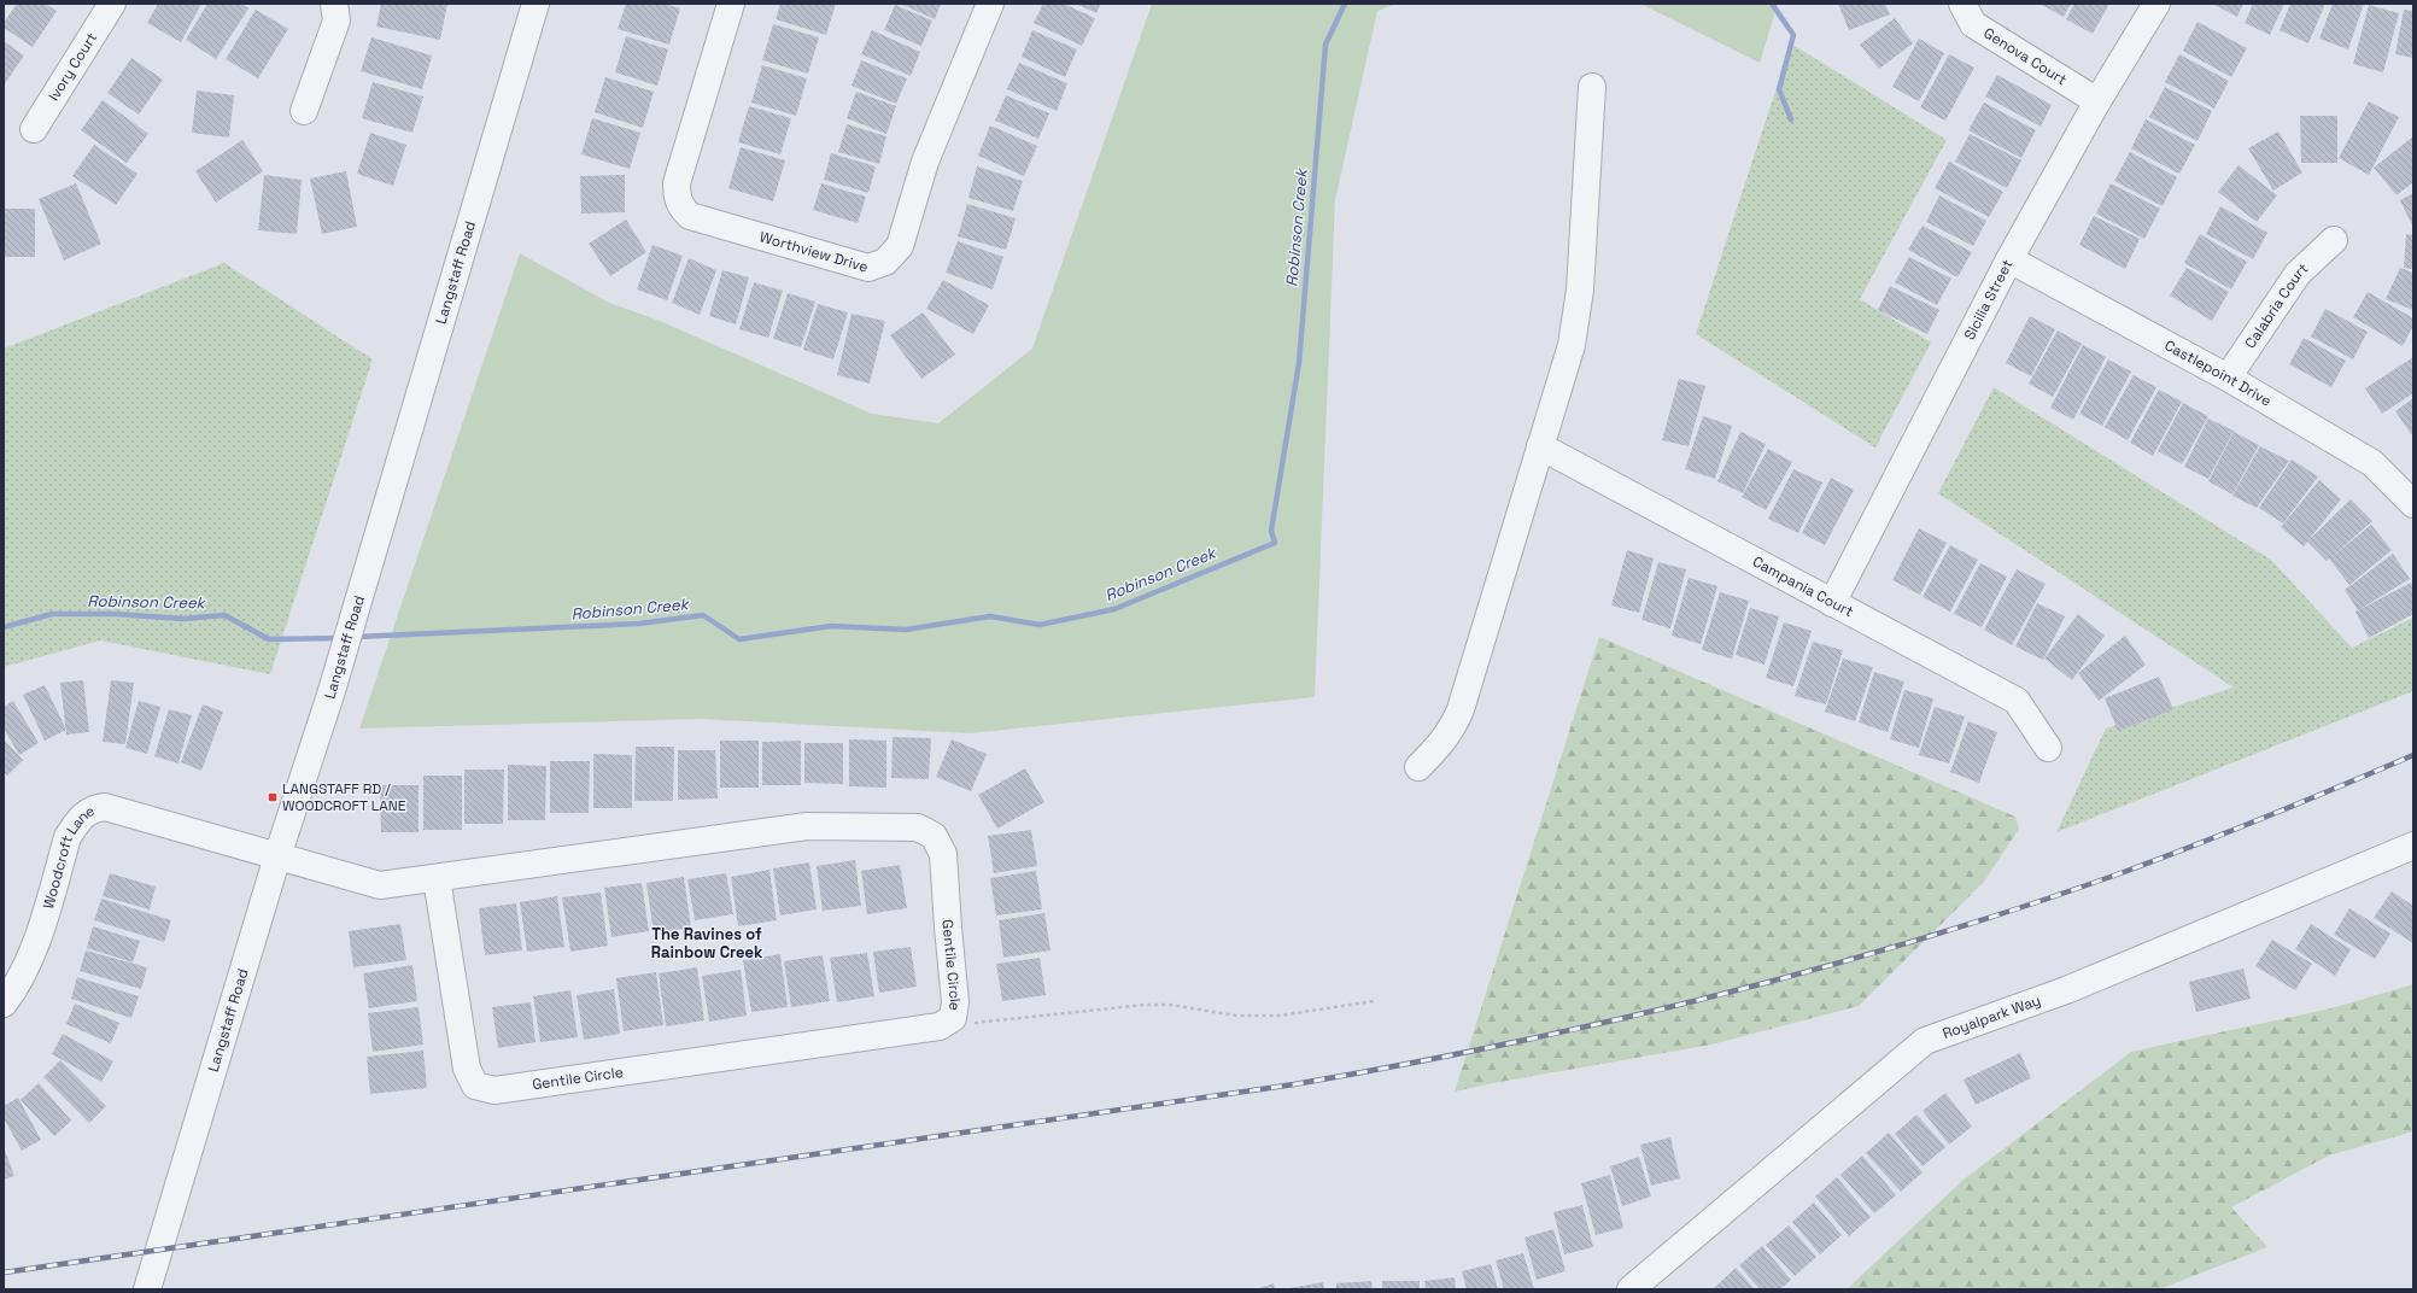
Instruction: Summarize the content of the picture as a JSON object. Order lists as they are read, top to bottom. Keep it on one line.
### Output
{"streets":{"street":["Genova Court","Ivory Court","Worthview Drive","Langstaff Road","Sicilia Street","Calabria Court","Castlepoint Drive","Campania Court","Woodcroft Lane","Gentile Circle","Royalpark Way"]},"crossings":[["Genova Court","Sicilia Street"],["Langstaff Road","Woodcroft Lane"],["Langstaff Road","Gentile Circle"],["Sicilia Street","Castlepoint Drive"],["Sicilia Street","Campania Court"],["Calabria Court","Castlepoint Drive"],["Woodcroft Lane","Gentile Circle"]],"districts":["The Ravines of Rainbow Creek"],"water":["Robinson Creek"],"places":{"transit":["LANGSTAFF RD / WOODCROFT LANE"]}}
